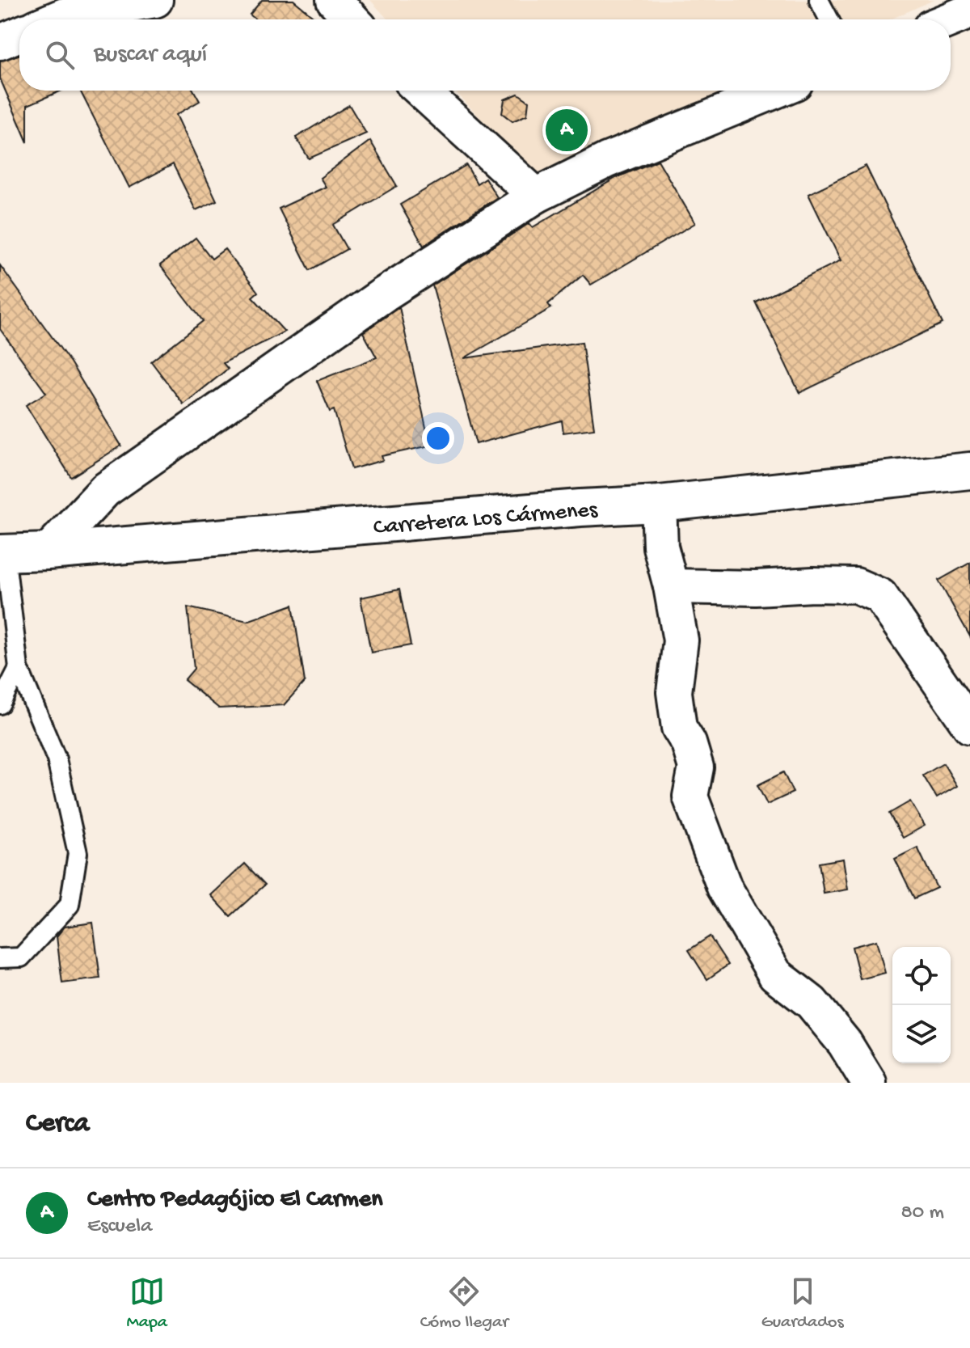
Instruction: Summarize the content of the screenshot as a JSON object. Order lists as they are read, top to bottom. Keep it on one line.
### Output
{"streets":{"main road":["Carretera Los Cármenes"]},"page":{"search":"Buscar aquí","pins":"A","heading":"Cerca","list":[{"mark":"A","name":"Centro Pedagójico El Carmen","note":"Escuela","value":"80 m"}],"nav":["Mapa","Cómo llegar","Guardados"]}}
